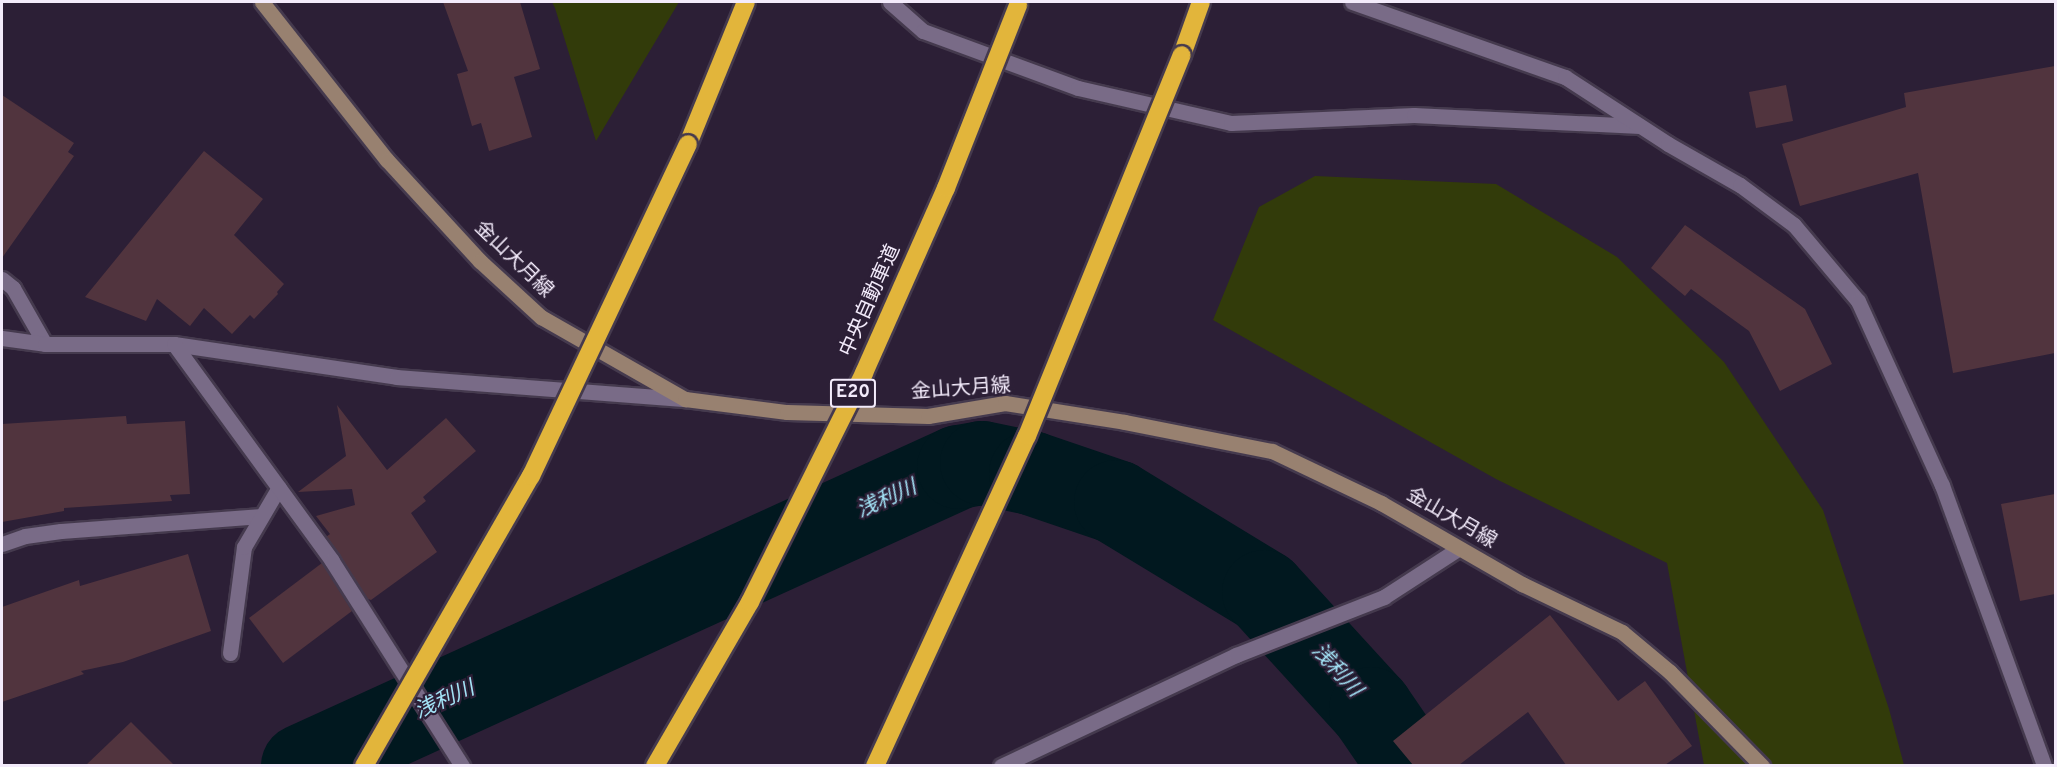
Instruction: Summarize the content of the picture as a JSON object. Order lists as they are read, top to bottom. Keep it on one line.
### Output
{"streets":{"highway":["中央自動車道","E20"],"main road":["金山大月線"]},"water":["浅利川"]}
